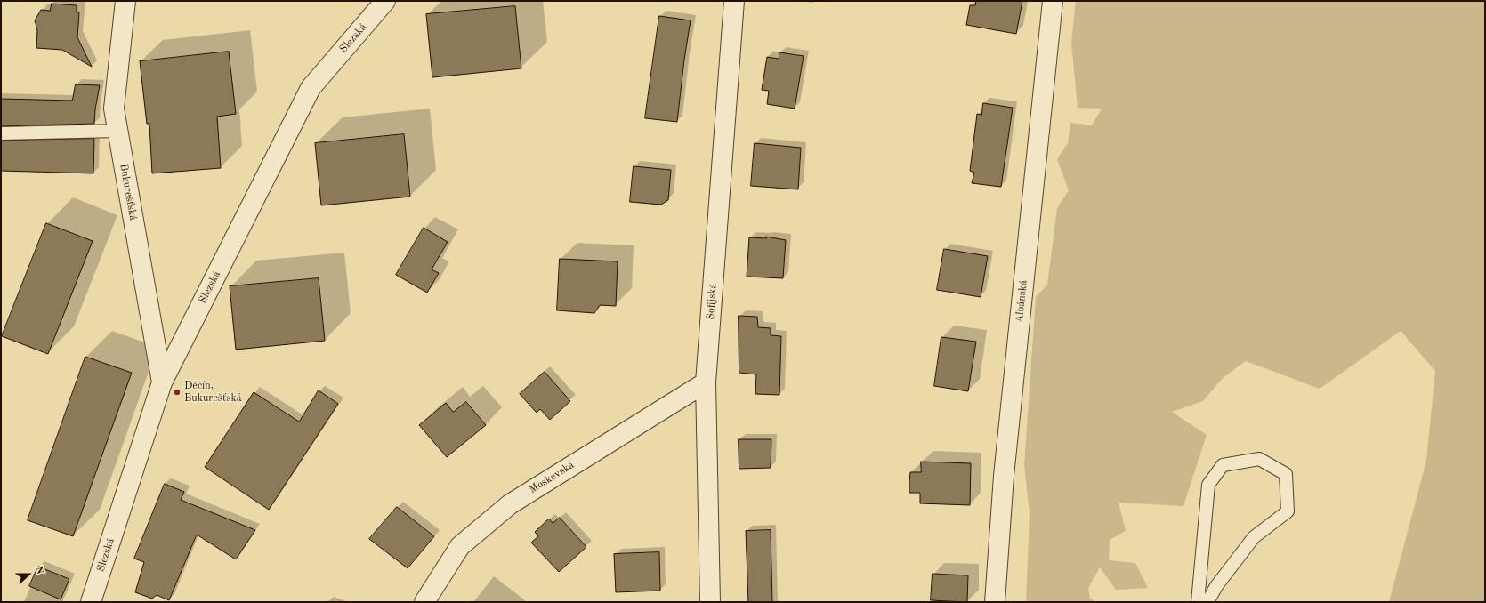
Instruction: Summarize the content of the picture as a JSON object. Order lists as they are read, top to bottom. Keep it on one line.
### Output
{"streets":{"street":["Slezská","Bukurešťská","Sofijská","Albánská","Moskevská"]},"crossings":[["Slezská","Bukurešťská"],["Sofijská","Moskevská"]],"places":["Děčín, Bukurešťská"],"north":"right"}
